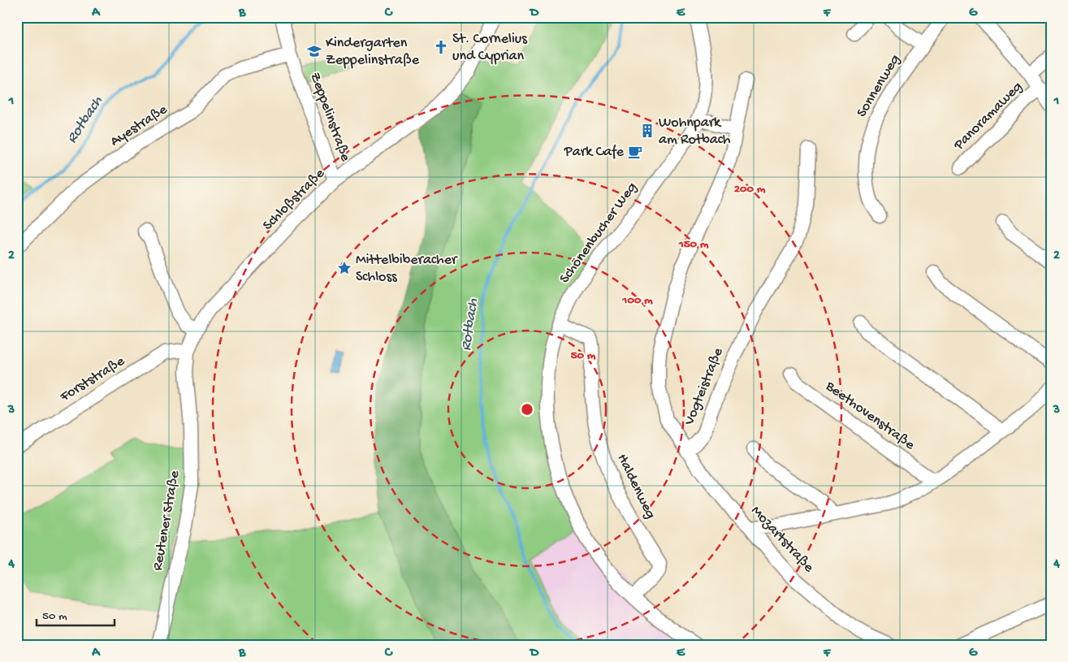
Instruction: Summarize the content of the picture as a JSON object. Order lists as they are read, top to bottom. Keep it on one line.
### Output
{"streets":{"street":["Sonnenweg","Panoramaweg","Zeppelinstraße","Ayestraße","Schloßstraße","Schönenbucher Weg","Forststraße","Vogteistraße","Beethovenstraße","Haldenweg","Reutener Straße","Mozartstraße"]},"crossings":[["Zeppelinstraße","Ayestraße"],["Zeppelinstraße","Schloßstraße"],["Schloßstraße","Reutener Straße"],["Schönenbucher Weg","Haldenweg"],["Forststraße","Reutener Straße"],["Vogteistraße","Mozartstraße"]],"water":["Rotbach"],"places":{"church":["St. Cornelius und Cyprian"],"school or university":["Kindergarten Zeppelinstraße"],"building":["Wohnpark am Rotbach"],"cafe":["Park Cafe"],"place":["Mittelbiberacher Schloss"]},"scale_bar":"50 m","grid":{"columns":["A","B","C","D","E","F","G"],"rows":["1","2","3","4"]},"rings":["200 m","150 m","100 m","50 m"]}
